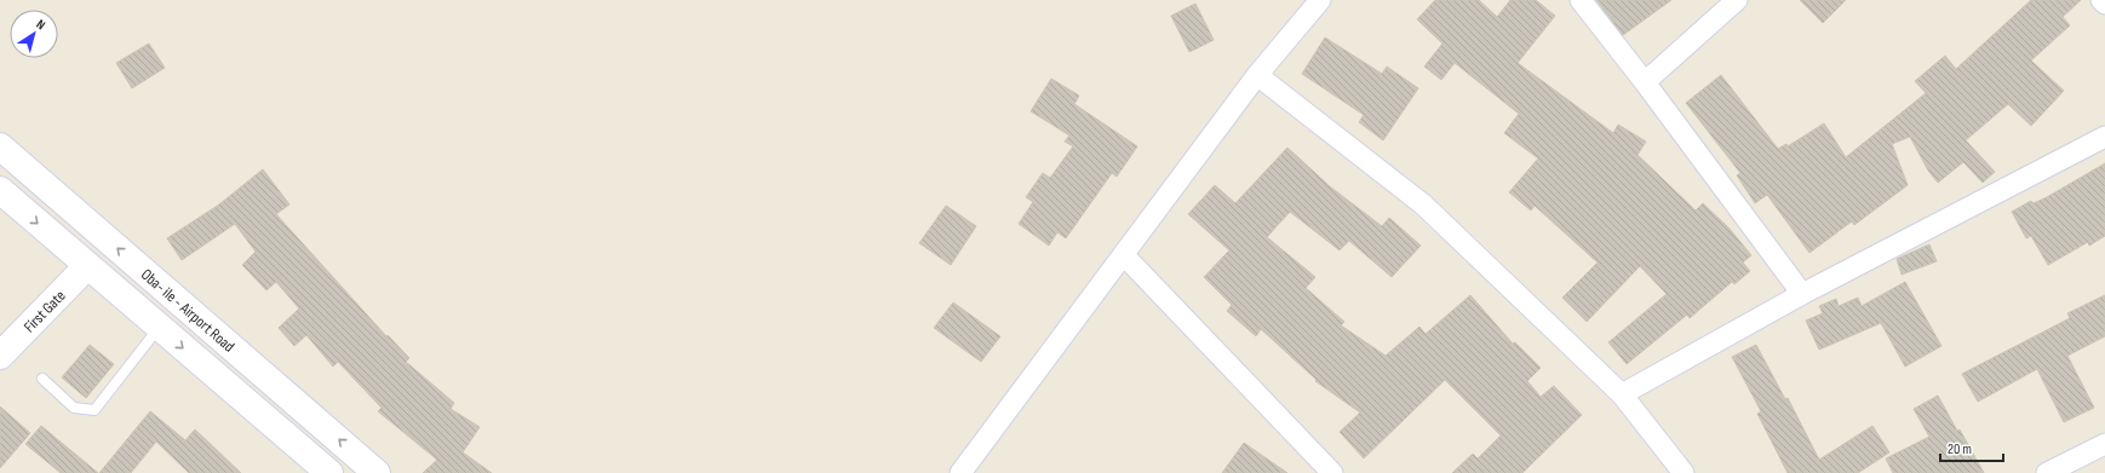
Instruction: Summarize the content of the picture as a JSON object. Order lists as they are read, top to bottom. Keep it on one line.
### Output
{"streets":{"main road":["Oba- ile - Airport Road","First Gate"]},"crossings":[["Oba- ile - Airport Road","First Gate"]],"scale_bar":"20 m","north":"top right"}
